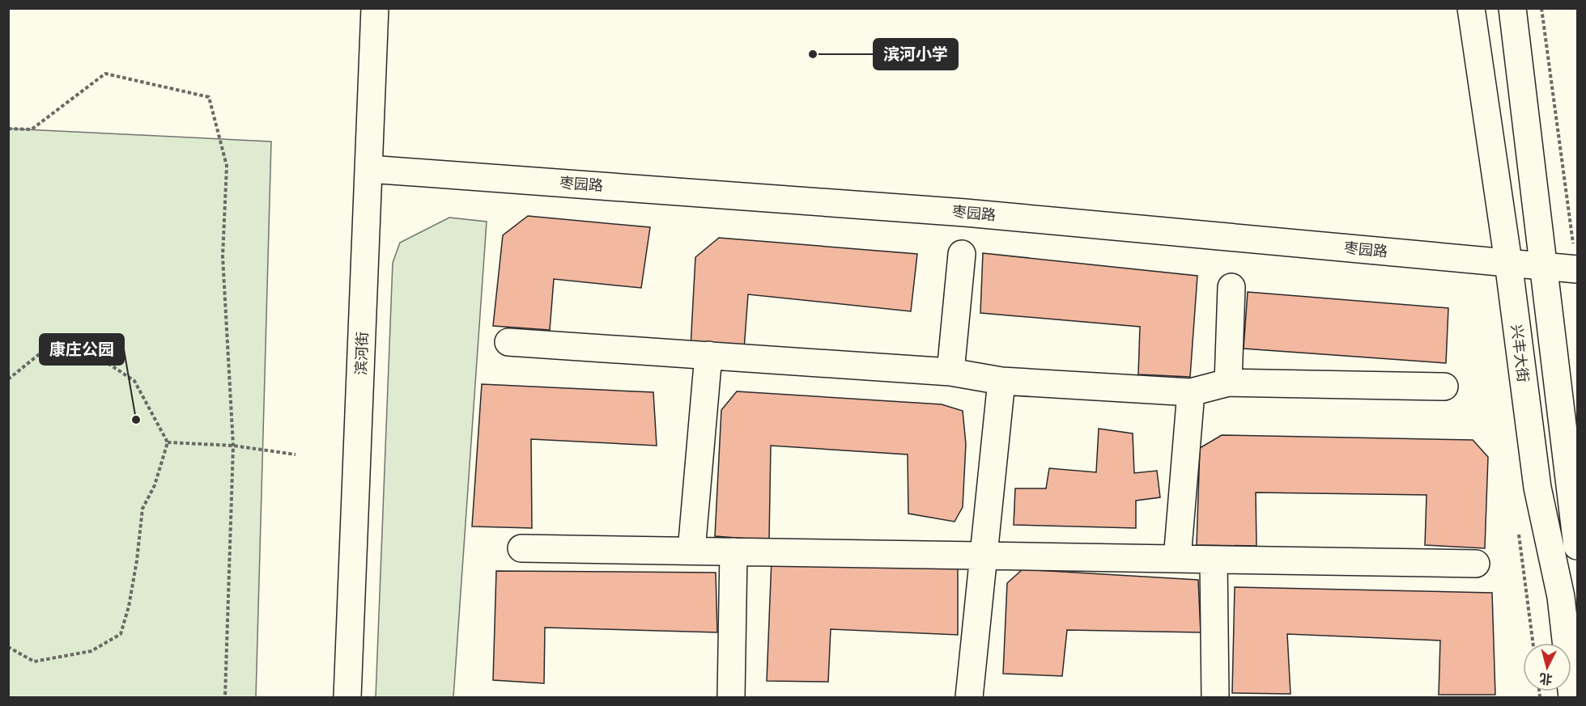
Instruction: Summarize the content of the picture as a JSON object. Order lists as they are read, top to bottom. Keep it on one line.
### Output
{"streets":{"street":["枣园路","滨河街","兴丰大街"]},"crossings":[["枣园路","滨河街"],["枣园路","兴丰大街"]],"places":["滨河小学","康庄公园"],"north":"bottom"}
